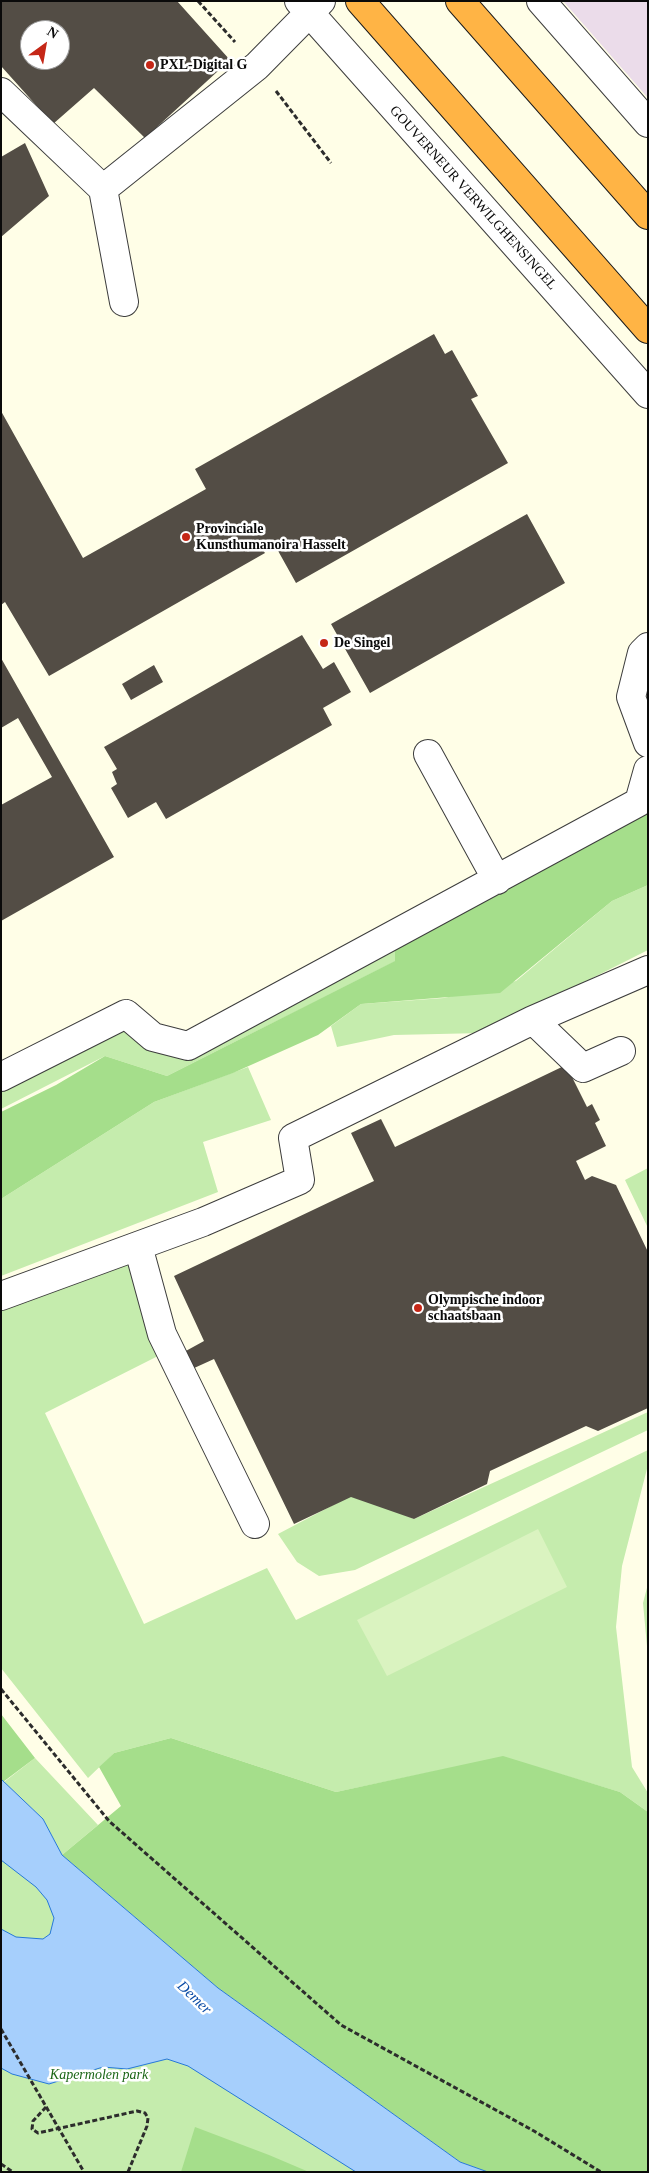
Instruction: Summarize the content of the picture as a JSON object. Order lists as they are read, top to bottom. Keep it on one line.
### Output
{"streets":{"street":["GOUVERNEUR VERWILGHENSINGEL"]},"water":["Demer"],"parks":["Kapermolen park"],"places":["PXL-Digital G","Provinciale Kunsthumanoira Hasselt","De Singel","Olympische indoor schaatsbaan"],"north":"top right"}
